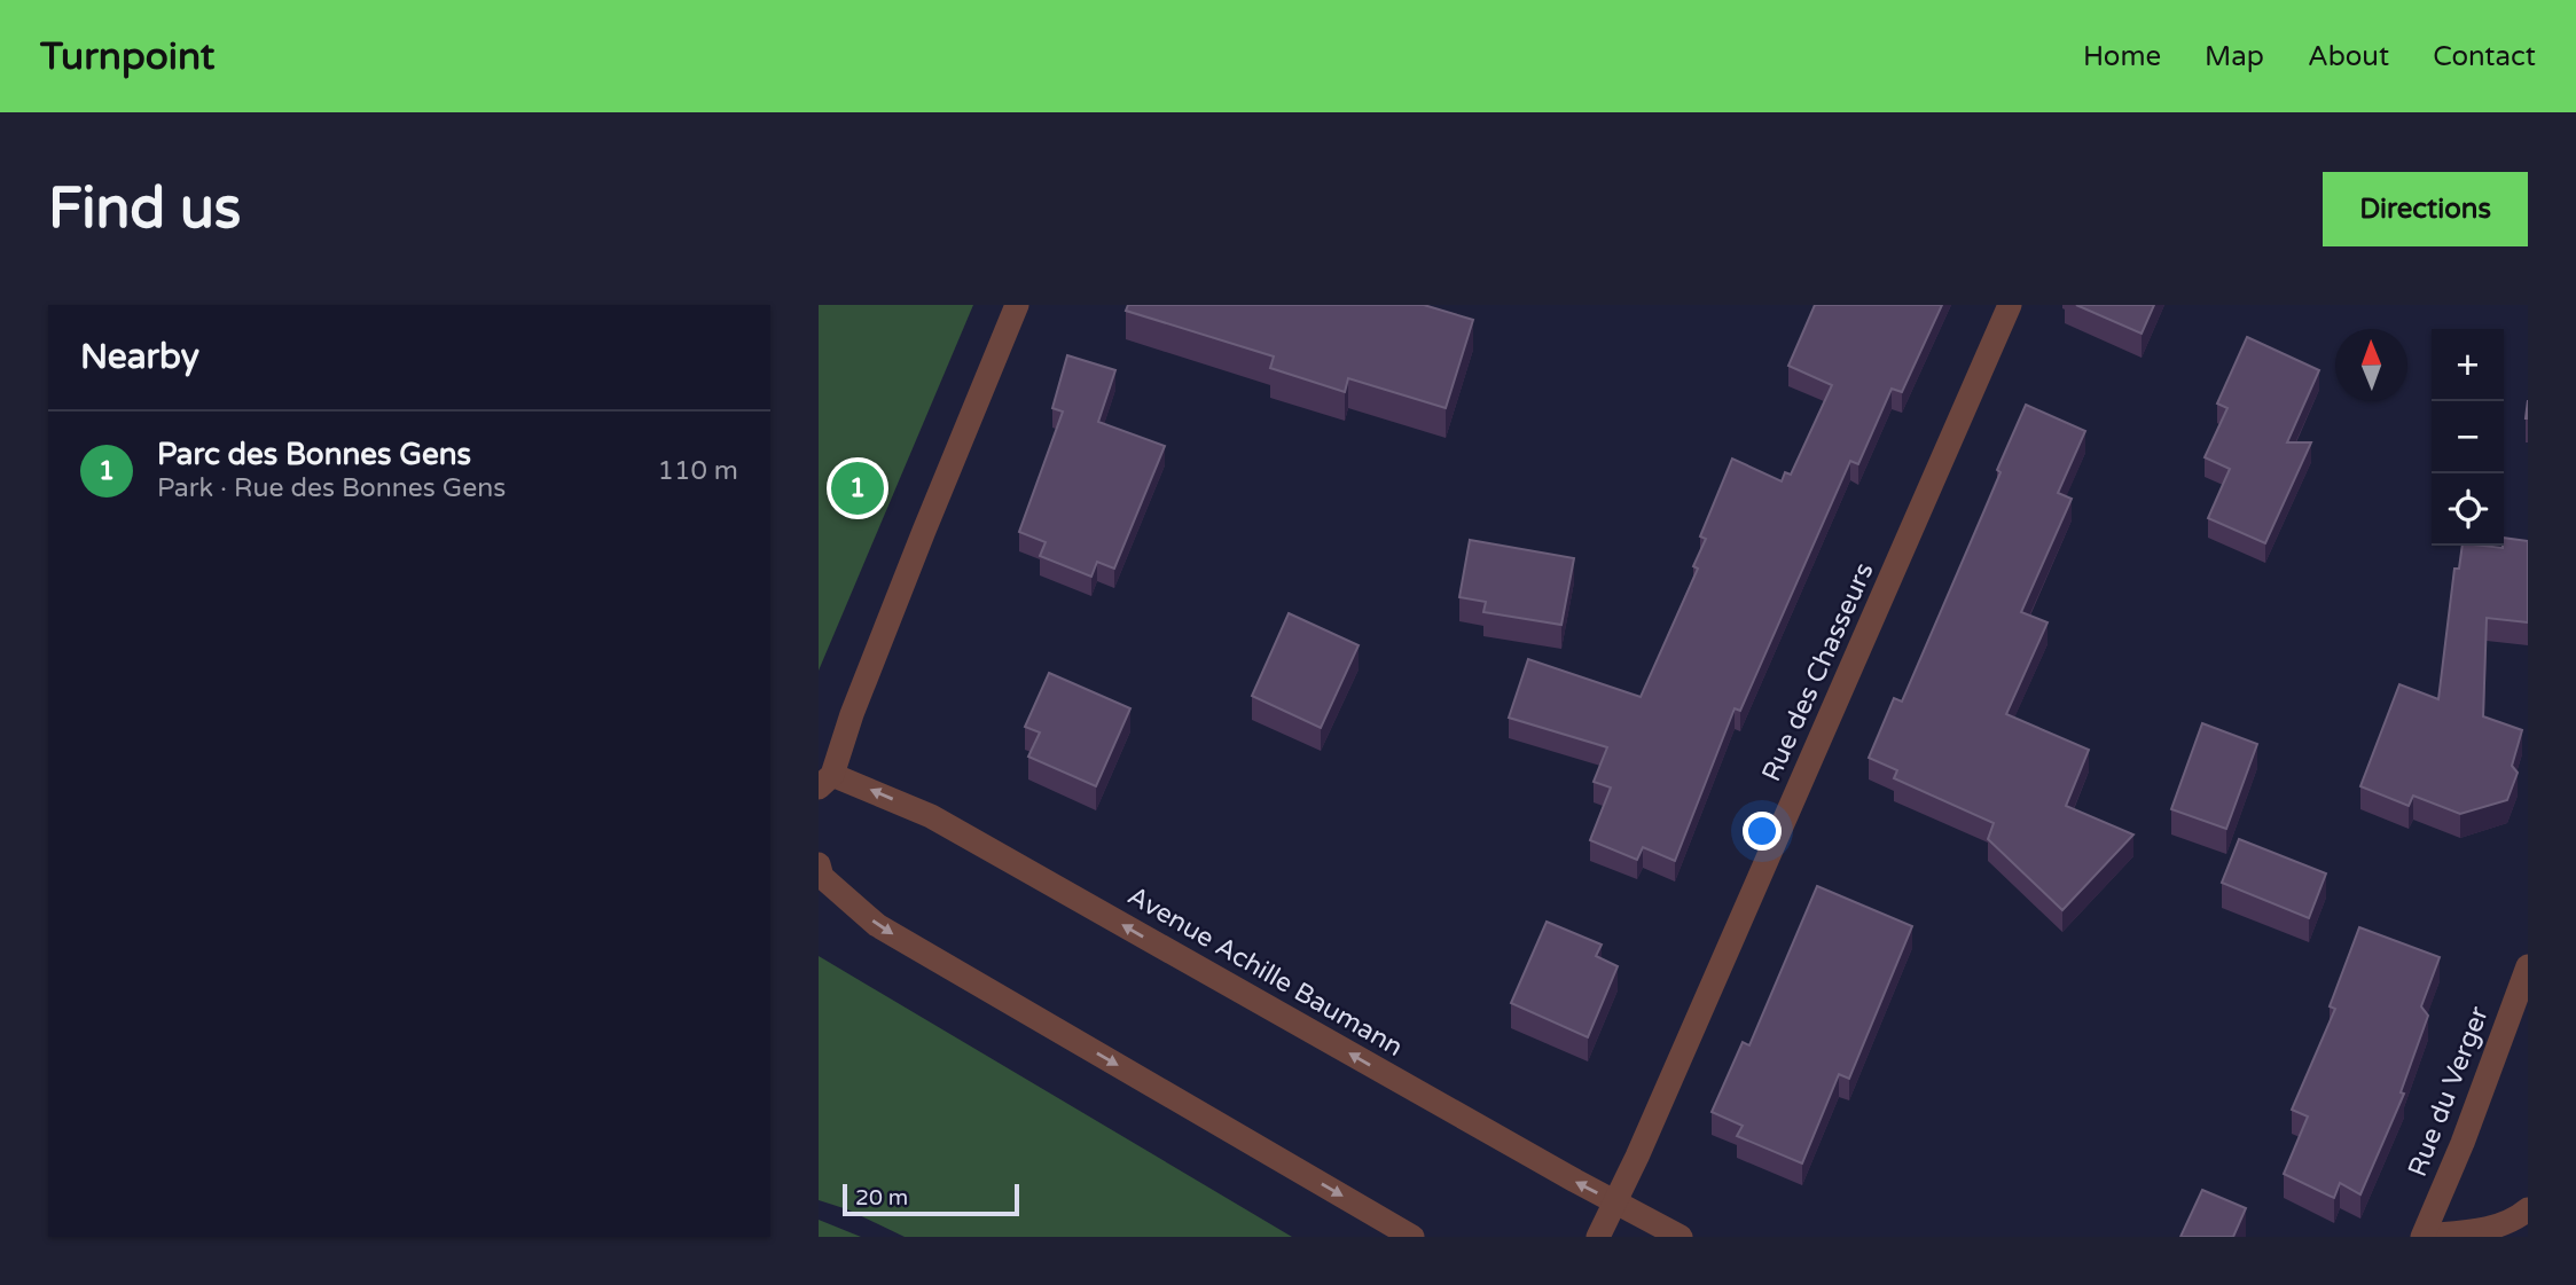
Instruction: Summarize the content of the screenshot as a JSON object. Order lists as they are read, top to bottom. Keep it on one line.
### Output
{"streets":{"street":["Rue des Chasseurs","Avenue Achille Baumann","Rue du Verger"]},"crossings":[["Rue des Chasseurs","Avenue Achille Baumann"]],"scale_bar":"20 m","north":"top","page":{"header":"Turnpoint","nav":["Home","Map","About","Contact"],"buttons":"Directions","title":"Find us","heading":"Nearby","map_buttons":["+","−"],"list":[{"mark":"1","name":"Parc des Bonnes Gens","note":"Park · Rue des Bonnes Gens","value":"110 m"}],"pins":"1","scale":"20 m"}}
